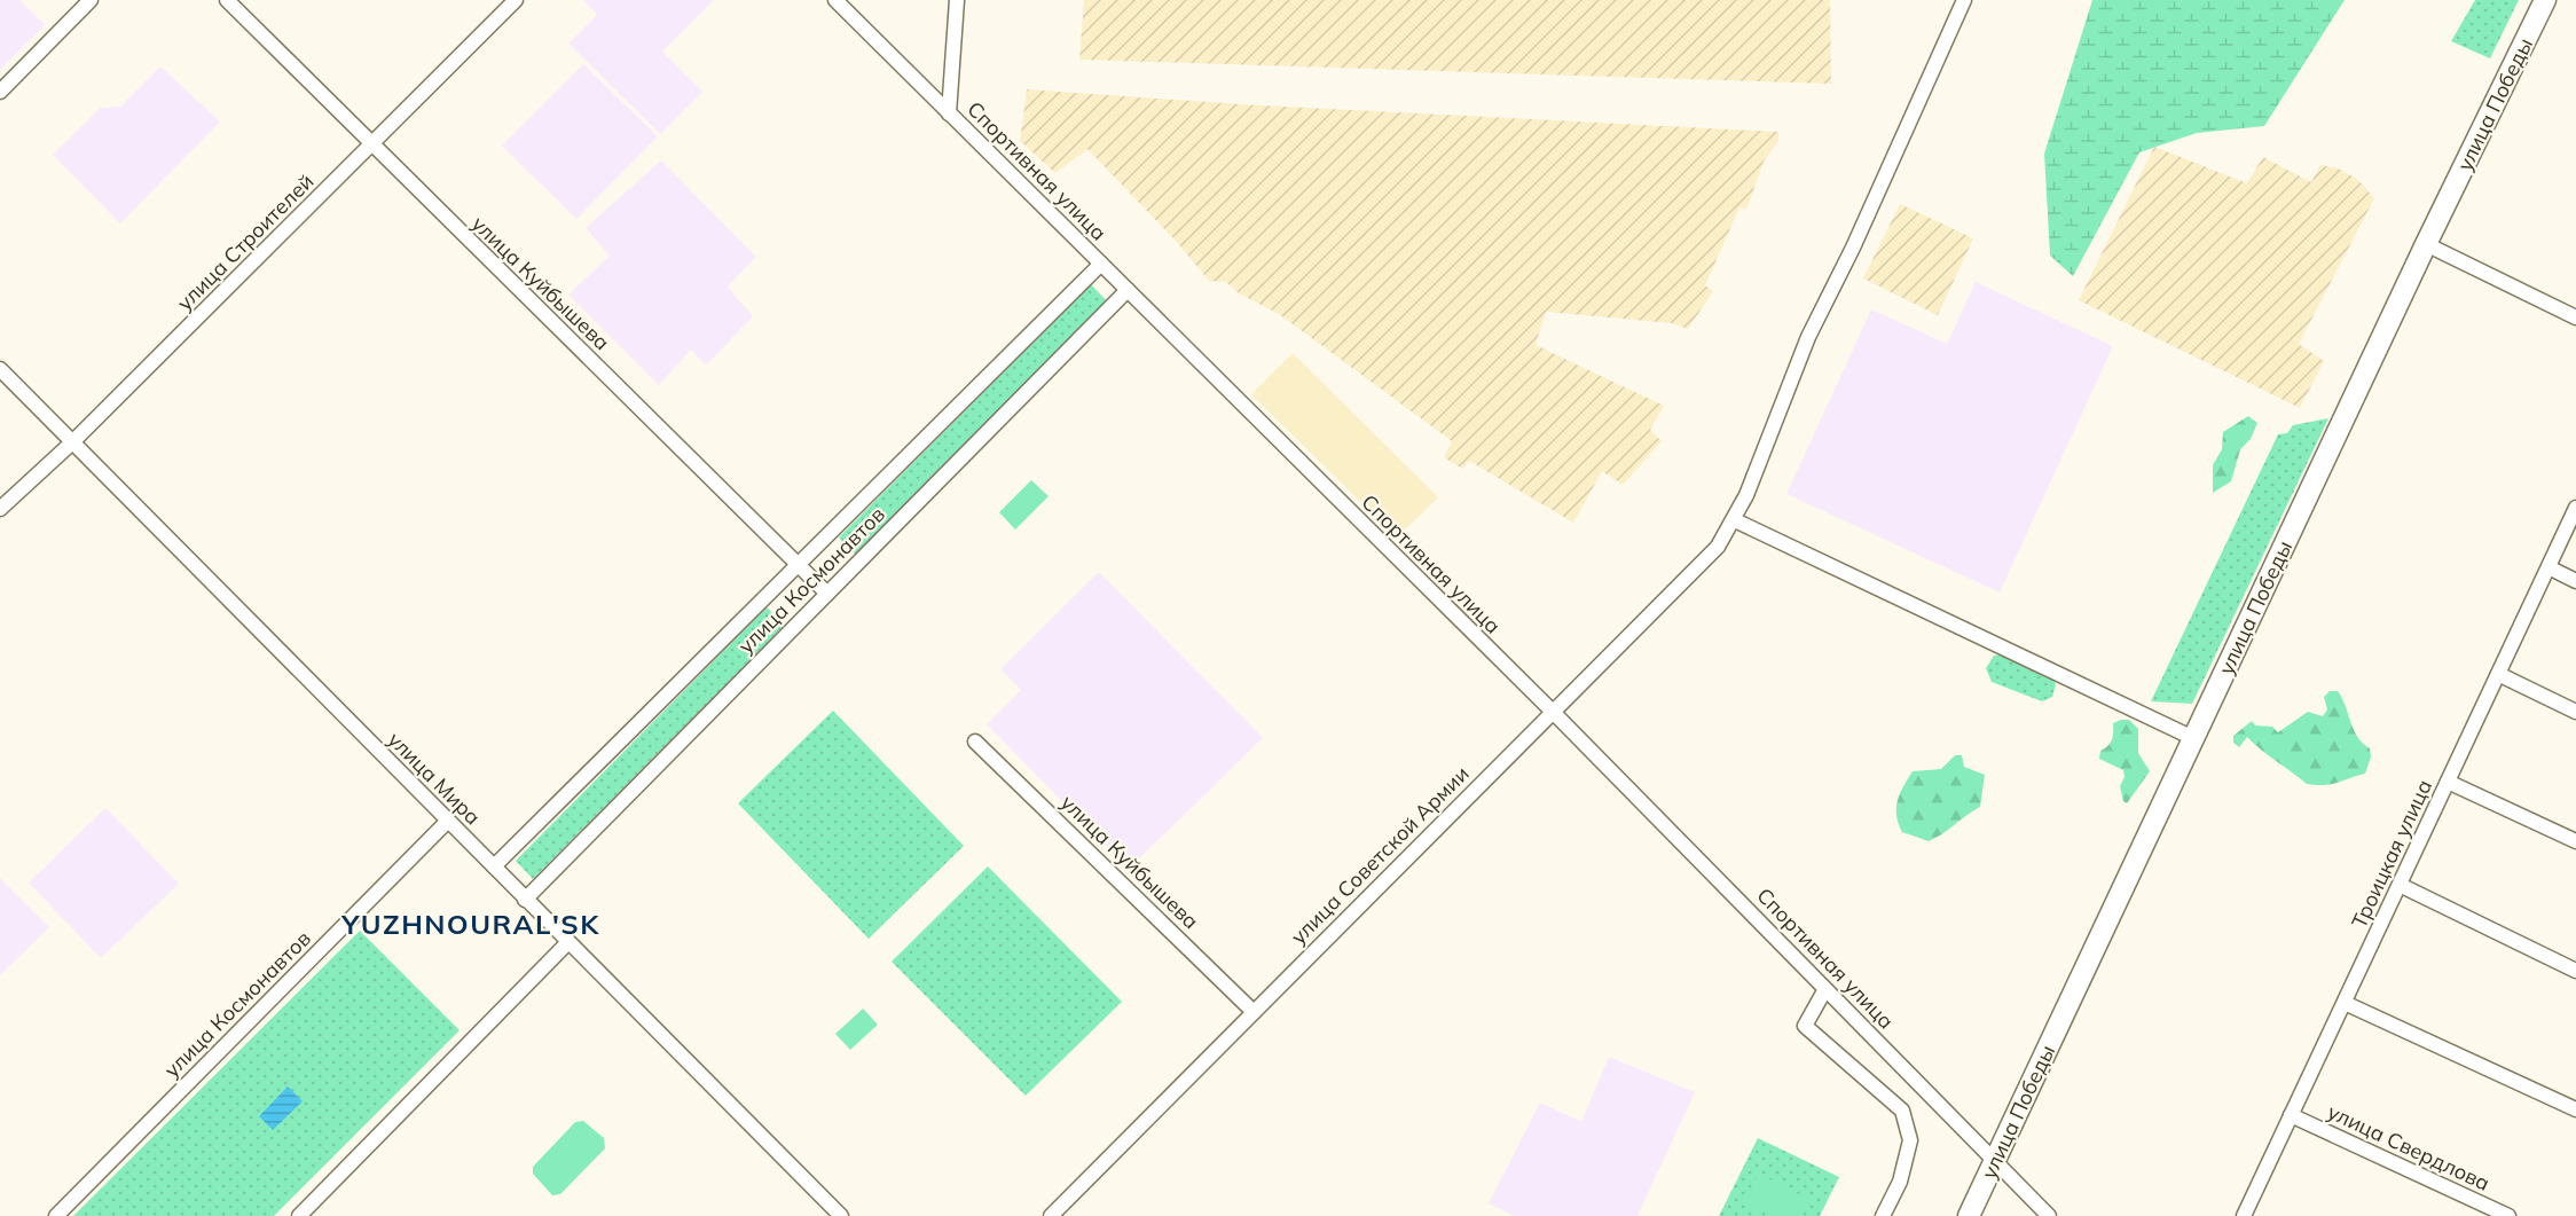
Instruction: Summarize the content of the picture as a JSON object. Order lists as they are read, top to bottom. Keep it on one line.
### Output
{"streets":{"highway":["улица Победы"],"street":["Спортивная улица","улица Строителей","улица Куйбышева","улица Космонавтов","улица Мира","Троицкая улица","улица Советской Армии","улица Свердлова"]},"crossings":[["улица Победы","Спортивная улица"],["Спортивная улица","улица Космонавтов"],["Спортивная улица","улица Советской Армии"],["улица Строителей","улица Куйбышева"],["улица Строителей","улица Мира"],["улица Куйбышева","улица Космонавтов"],["улица Куйбышева","улица Советской Армии"],["улица Космонавтов","улица Мира"],["Троицкая улица","улица Свердлова"]],"districts":["YUZHNOURAL'SK"]}
